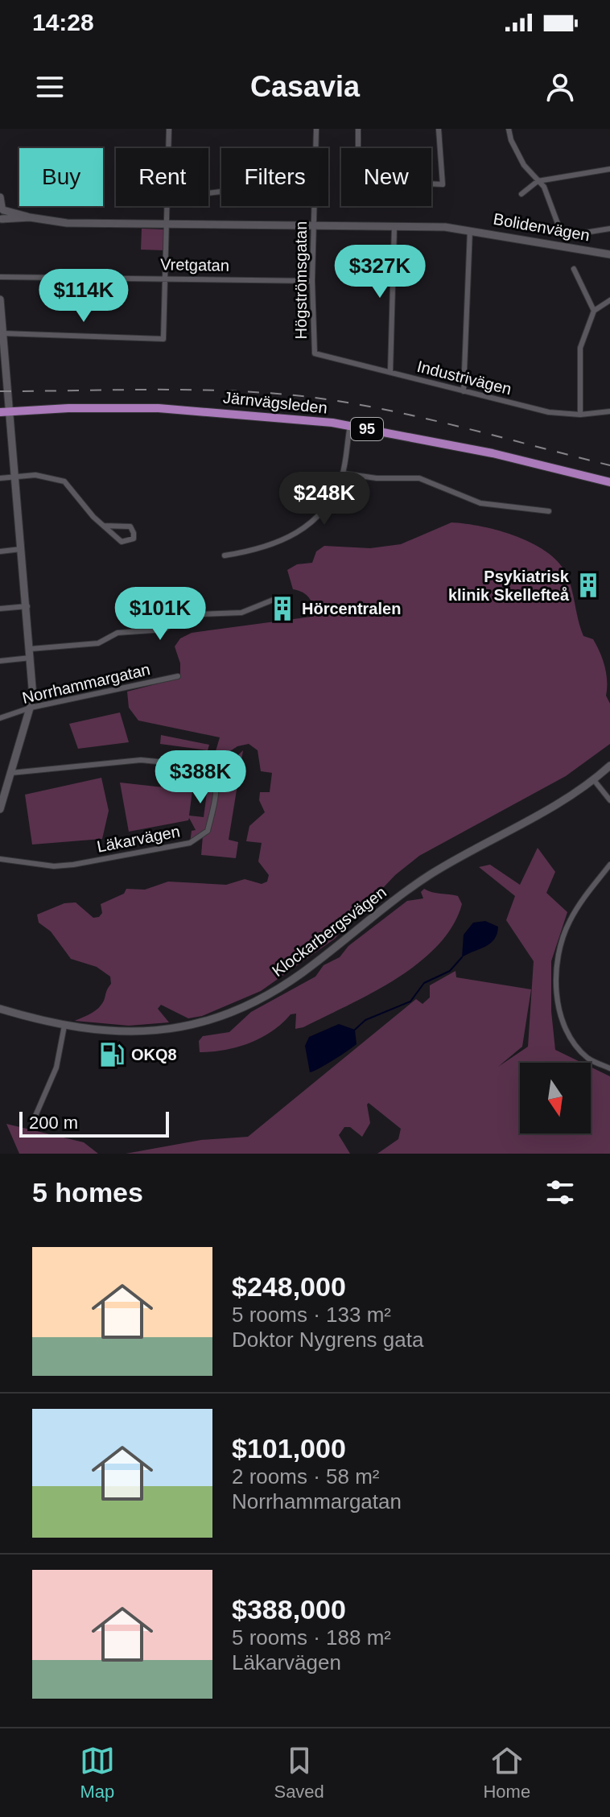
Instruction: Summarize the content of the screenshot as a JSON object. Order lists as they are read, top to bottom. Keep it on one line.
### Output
{"streets":{"main road":["Bolidenvägen","Järnvägsleden","95","Klockarbergsvägen"],"street":["Vretgatan","Högströmsgatan","Industrivägen","Norrhammargatan","Läkarvägen"]},"crossings":[["Bolidenvägen","Högströmsgatan"],["Vretgatan","Högströmsgatan"],["Högströmsgatan","Industrivägen"]],"places":{"building":["Psykiatrisk klinik Skellefteå","Hörcentralen"],"fuel station":["OKQ8"]},"scale_bar":"200 m","north":"bottom","page":{"status":"14:28","header":"Casavia","chip":["Buy","Rent","Filters","New"],"price":["$327K","$114K","$248K","$101K","$388K"],"scale":"200 m","heading":"5 homes","list":[{"name":"$248,000","note":"5 rooms · 133 m² · Doktor Nygrens gata"},{"name":"$101,000","note":"2 rooms · 58 m² · Norrhammargatan"},{"name":"$388,000","note":"5 rooms · 188 m² · Läkarvägen"}],"tabs":["Map","Saved","Home"]}}
